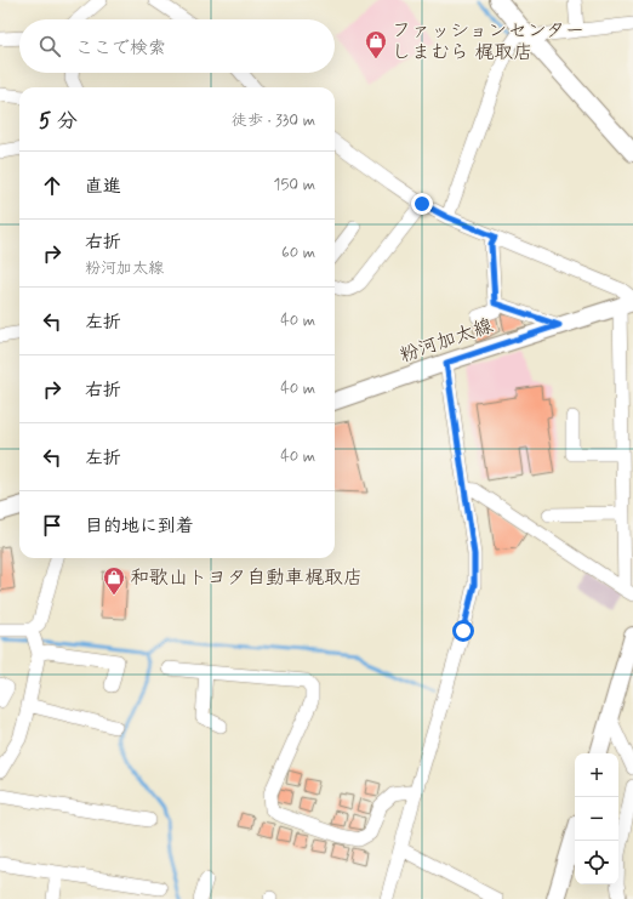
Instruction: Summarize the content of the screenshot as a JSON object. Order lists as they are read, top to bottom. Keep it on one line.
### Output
{"streets":{"main road":["粉河加太線"]},"places":{"shop":["ファッションセンター しまむら 梶取店","和歌山トヨタ自動車梶取店"]},"page":{"search":"ここで検索","heading":["5 分","徒歩 · 330 m"],"list":[["直進","150 m"],["右折","粉河加太線","60 m"],["左折","40 m"],["右折","40 m"],["左折","40 m"],"目的地に到着"],"map_buttons":["+","−"]}}
